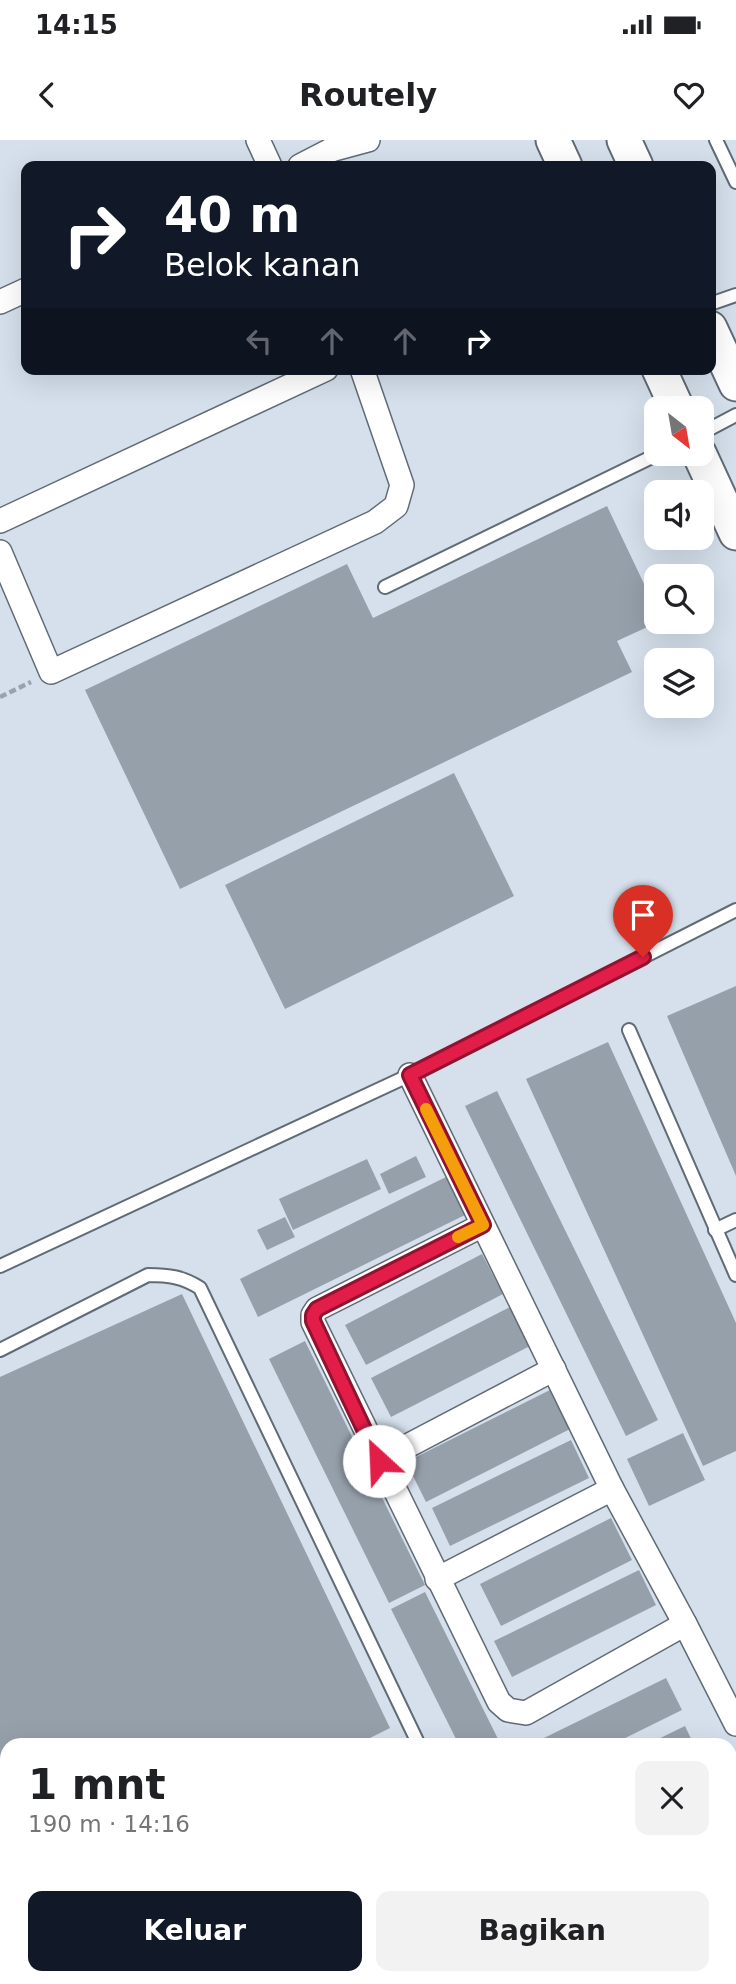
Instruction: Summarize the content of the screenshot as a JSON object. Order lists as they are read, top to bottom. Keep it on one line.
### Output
{"north":"bottom right","page":{"status":"14:15","header":"Routely","turn":["40 m","Belok kanan"],"heading":["1 mnt","190 m · 14:16"],"buttons":["Keluar","Bagikan"]}}
